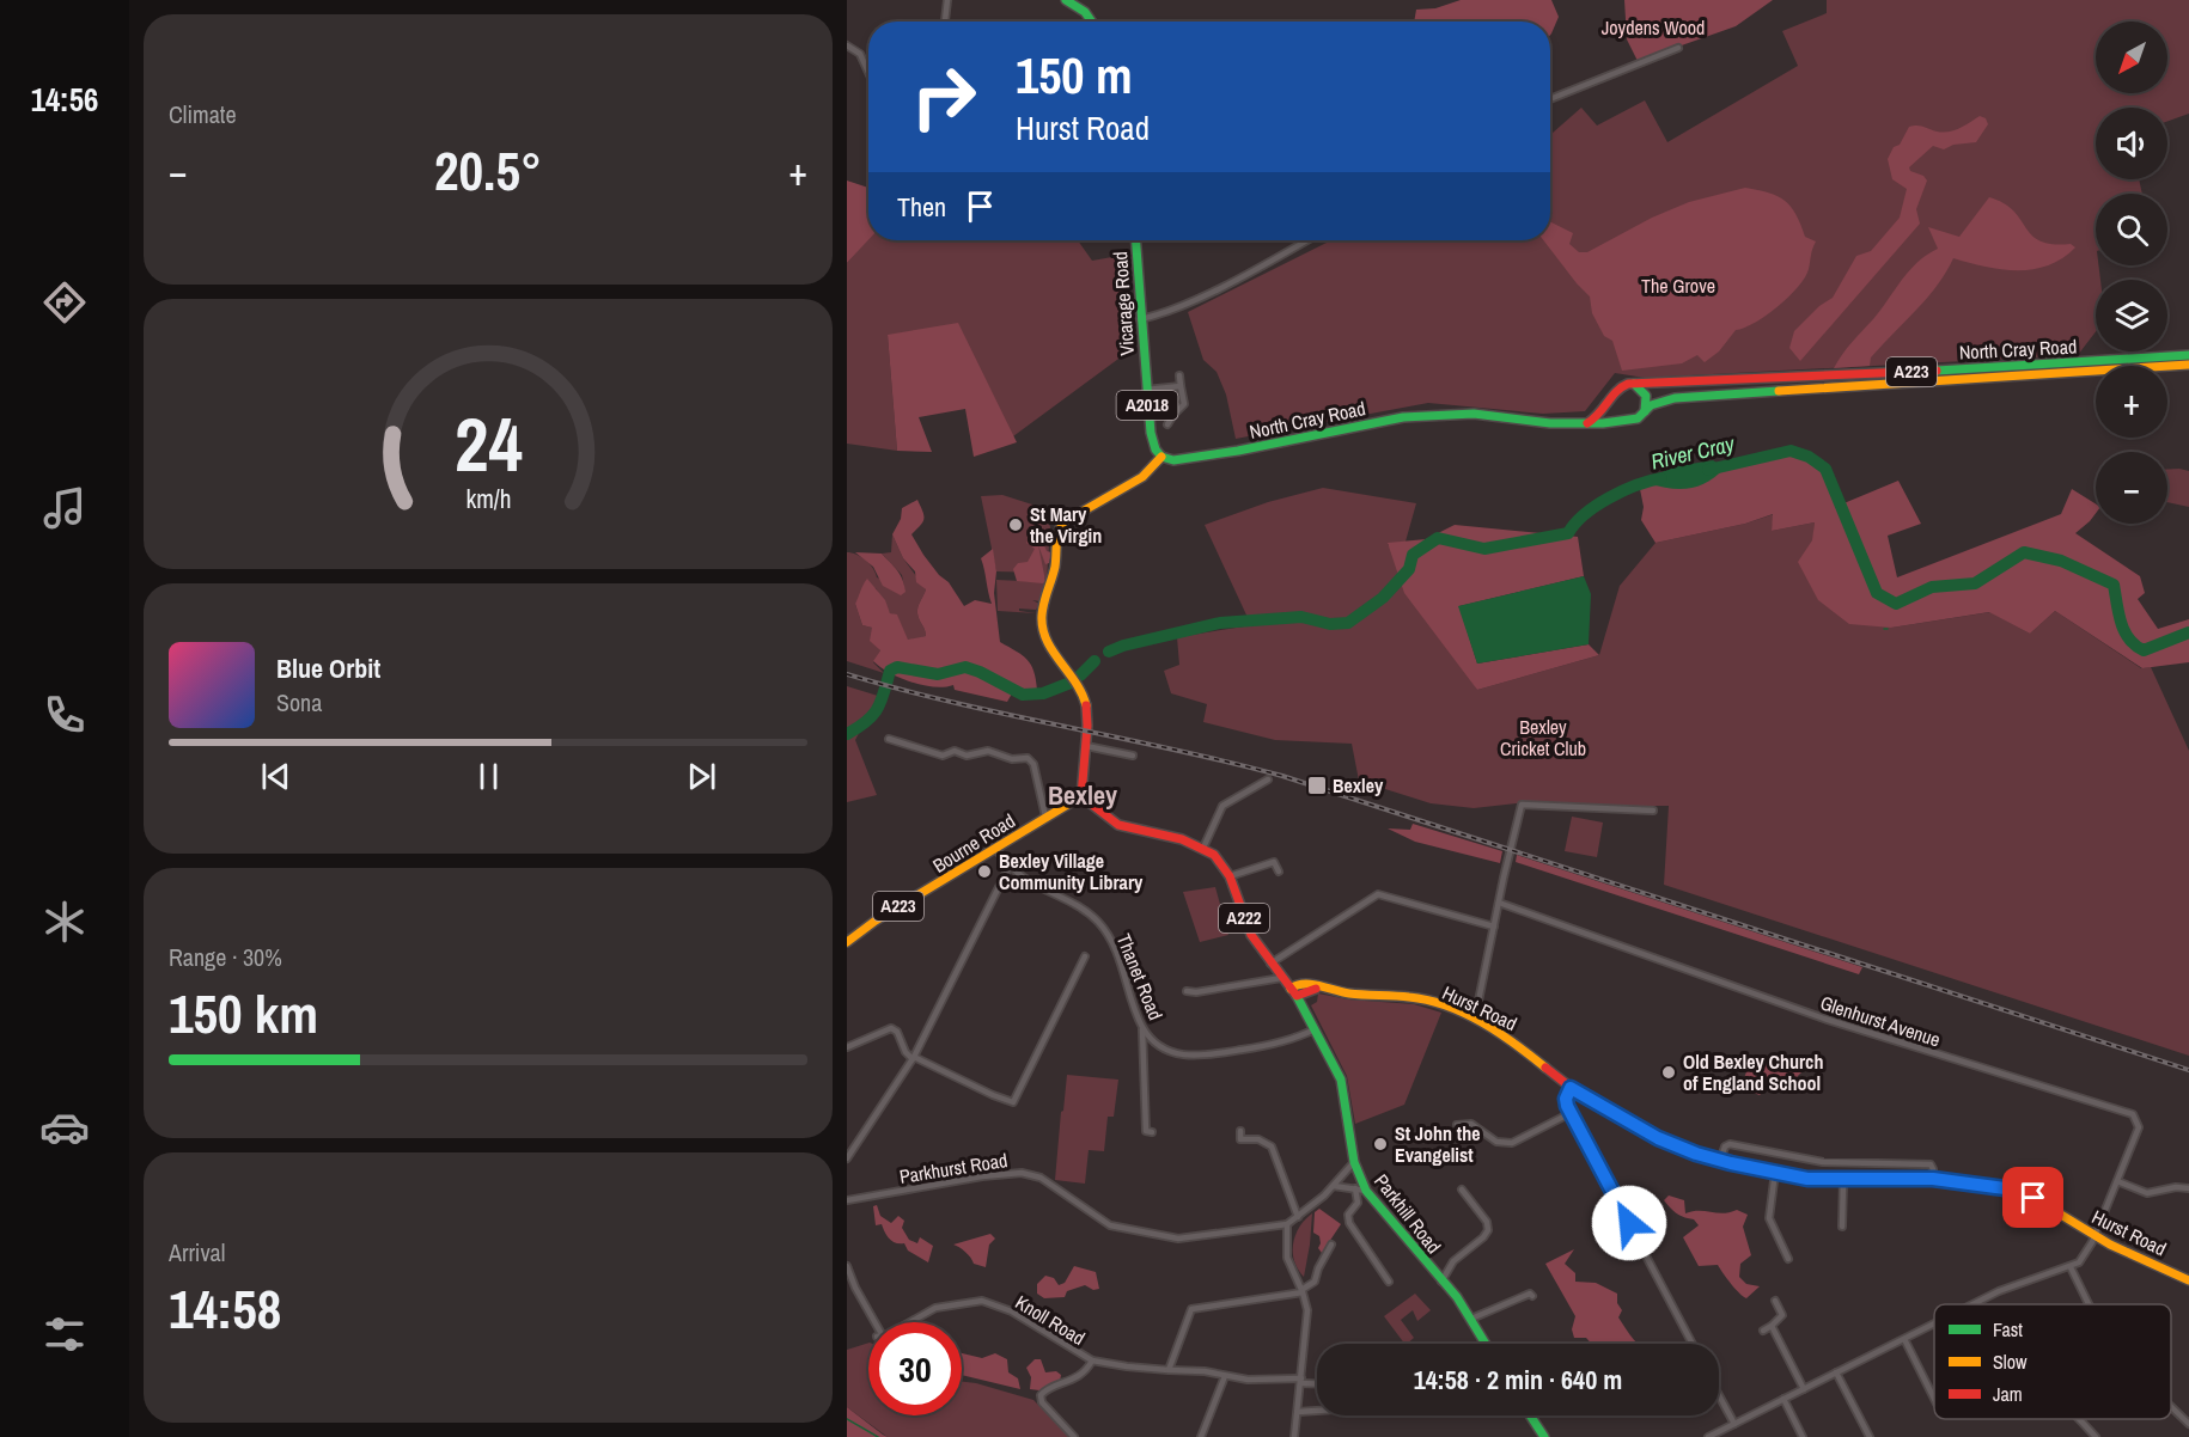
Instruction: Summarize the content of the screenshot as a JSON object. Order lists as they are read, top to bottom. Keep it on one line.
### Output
{"streets":{"main road":["Vicarage Road","North Cray Road","A223","A2018","Bourne Road","A222","Hurst Road","Parkhill Road"],"street":["Thanet Road","Glenhurst Avenue","Parkhurst Road","Knoll Road"]},"crossings":[["Vicarage Road","North Cray Road"],["North Cray Road","A223"],["Bourne Road","Thanet Road"],["A222","Hurst Road"],["A222","Parkhill Road"],["Thanet Road","Parkhill Road"],["Hurst Road","Glenhurst Avenue"],["Parkhurst Road","Parkhill Road"]],"districts":["Bexley"],"water":["River Cray"],"parks":["Joydens Wood","The Grove","Bexley Cricket Club"],"places":{"other":["St Mary the Virgin","Bexley Village Community Library","Old Bexley Church of England School","St John the Evangelist"],"transit":["Bexley"]},"legend":["Fast","Slow","Jam"],"north":"bottom left","page":{"tabs":"14:56","tile":["Climate",["Range · 30%","150 km"],["Arrival","14:58"]],"map_buttons":["+","−"],"turn":["150 m","Hurst Road"],"heat":["−","20.5°","+"],"then":"Then","song":["Blue Orbit","Sona"],"limit":"30","trip":"14:58 · 2 min · 640 m","gauge":["24","km/h"]}}
